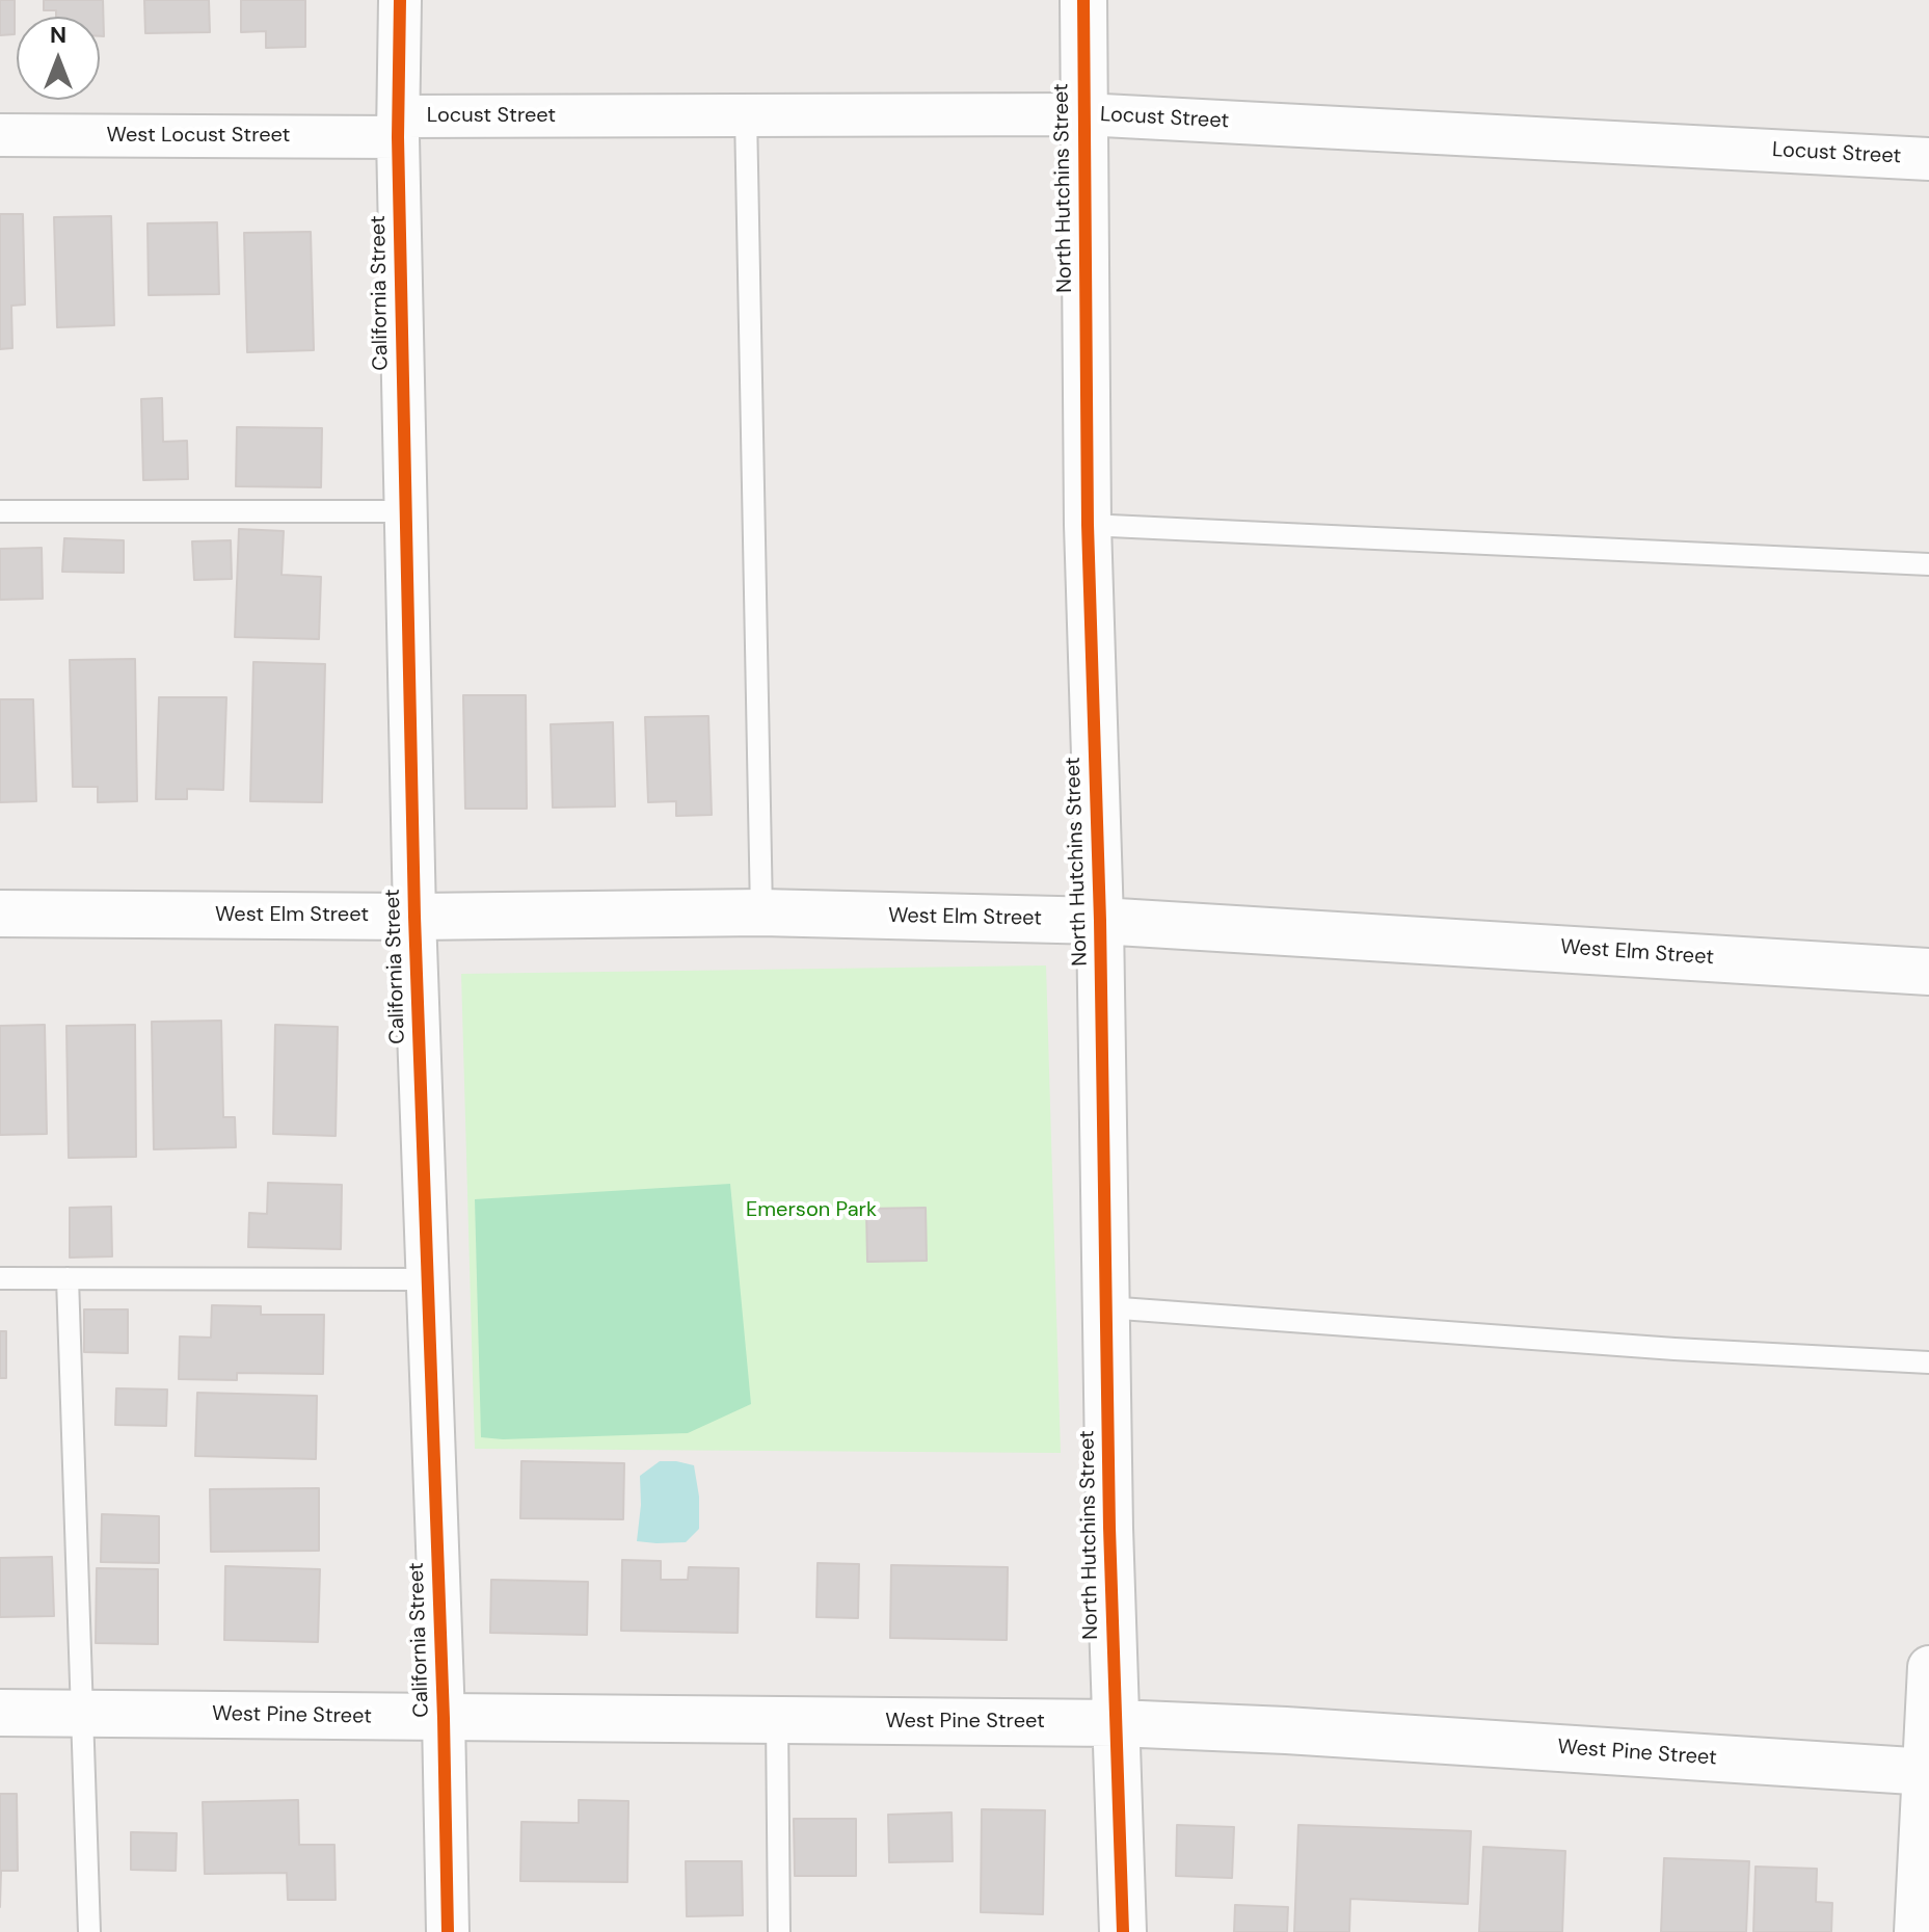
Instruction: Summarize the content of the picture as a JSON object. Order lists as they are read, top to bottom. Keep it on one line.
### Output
{"streets":{"street":["Locust Street","West Locust Street","North Hutchins Street","California Street","West Elm Street","West Pine Street"]},"crossings":[["Locust Street","West Locust Street"],["Locust Street","North Hutchins Street"],["Locust Street","California Street"],["West Locust Street","California Street"],["North Hutchins Street","West Elm Street"],["North Hutchins Street","West Pine Street"],["California Street","West Elm Street"],["California Street","West Pine Street"]],"parks":["Emerson Park"],"north":"top"}
